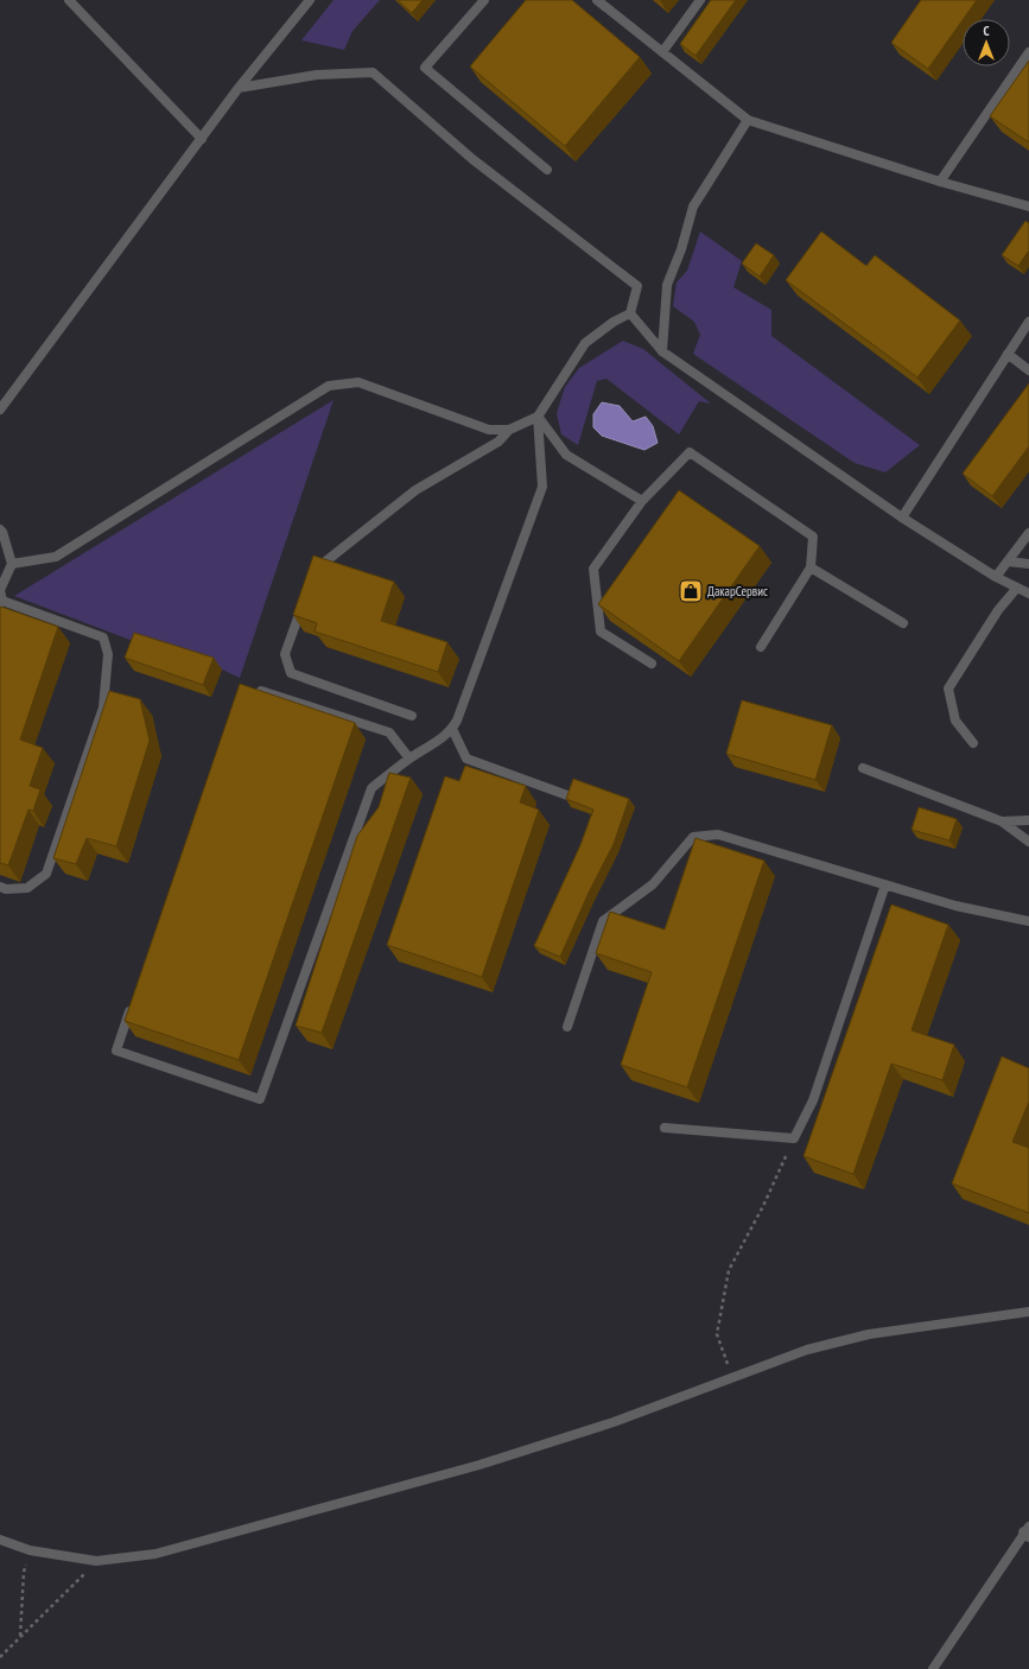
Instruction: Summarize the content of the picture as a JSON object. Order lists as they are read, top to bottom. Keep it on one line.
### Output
{"places":{"shop":["ДакарСервис"]},"north":"top"}
